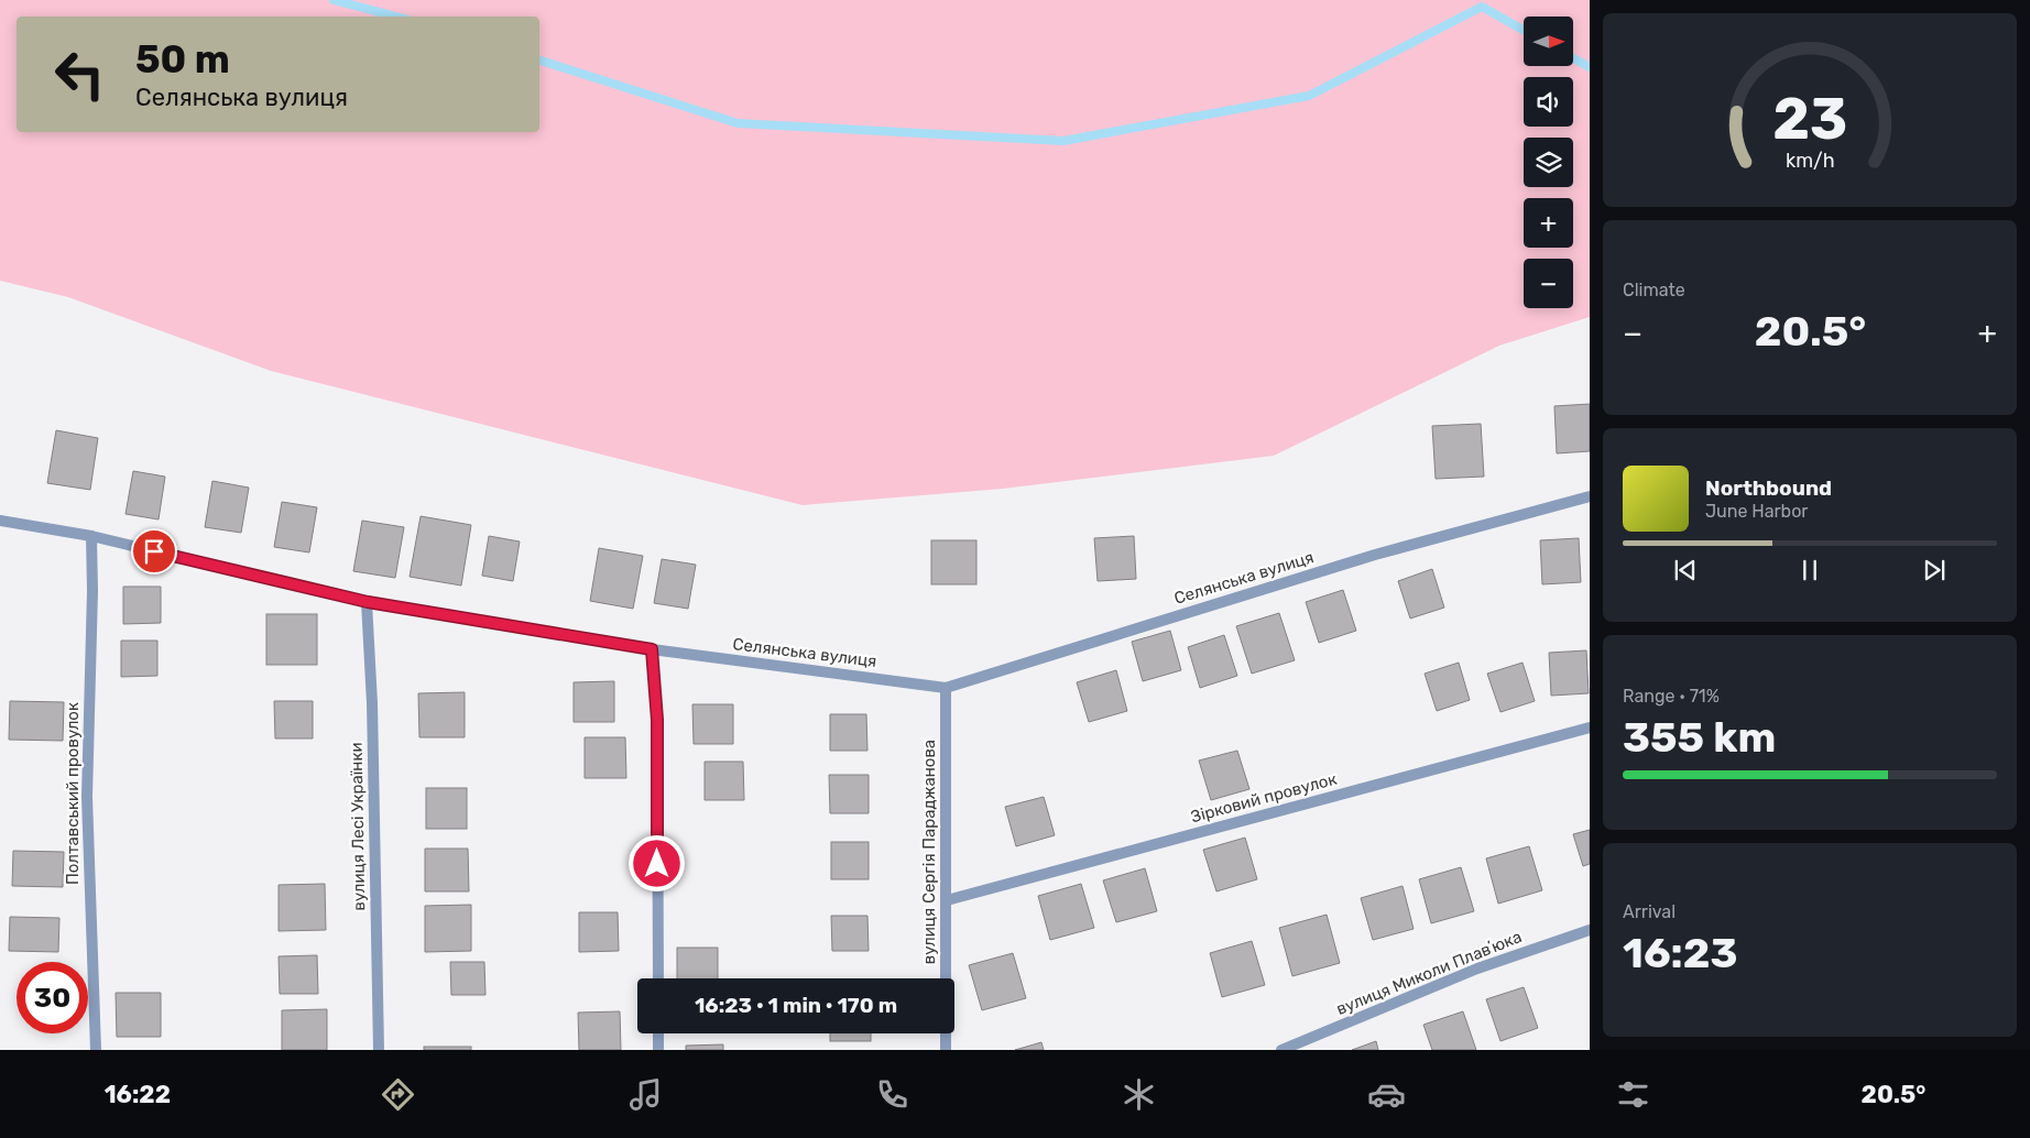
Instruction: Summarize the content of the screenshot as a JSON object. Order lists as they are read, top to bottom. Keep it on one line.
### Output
{"streets":{"street":["Селянська вулиця","Полтавський провулок","Зірковий провулок","вулиця Лесі Українки","вулиця Сергія Параджанова","вулиця Миколи Плавʼюка"]},"crossings":[["Селянська вулиця","Полтавський провулок"],["Селянська вулиця","вулиця Лесі Українки"],["Селянська вулиця","вулиця Сергія Параджанова"],["Зірковий провулок","вулиця Сергія Параджанова"]],"north":"right","page":{"map_buttons":["+","−"],"turn":["50 m","Селянська вулиця"],"tile":["Climate",["Range · 71%","355 km"],["Arrival","16:23"]],"heat":["−","20.5°","+"],"song":["Northbound","June Harbor"],"limit":"30","trip":"16:23 · 1 min · 170 m","tabs":["16:22","20.5°"],"gauge":["23","km/h"]}}
